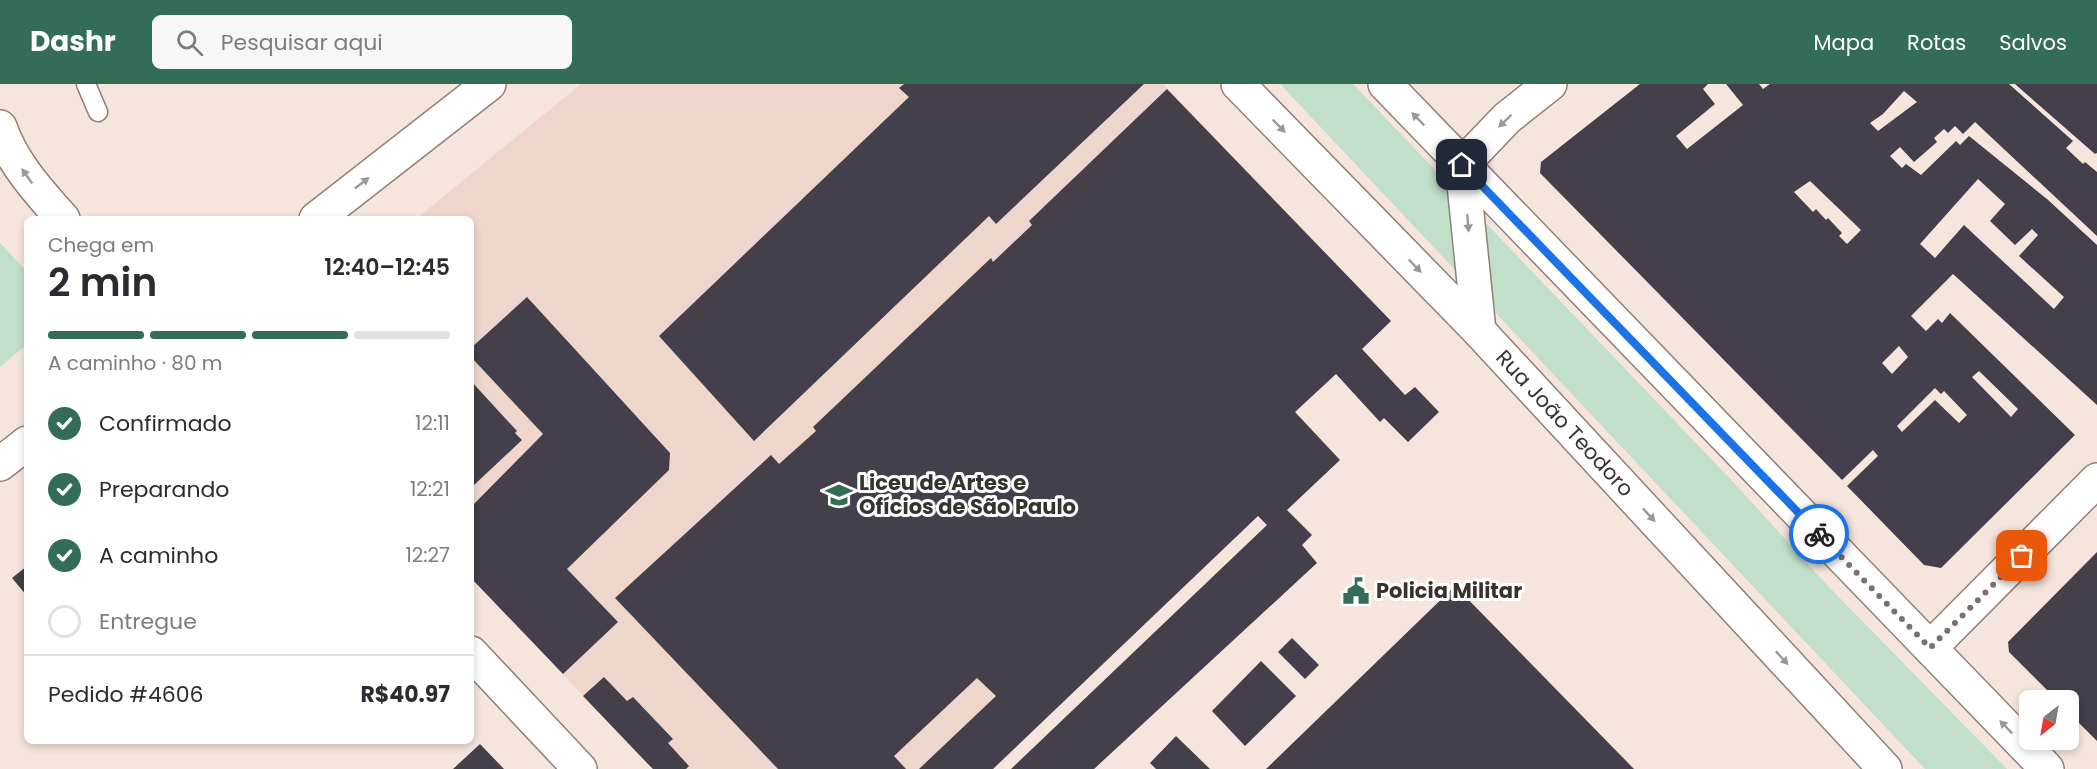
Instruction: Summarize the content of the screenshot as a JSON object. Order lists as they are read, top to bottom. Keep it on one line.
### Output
{"streets":{"main road":["Rua João Teodoro"]},"places":{"school or university":["Liceu de Artes e Ofícios de São Paulo"],"public building":["Policia Militar"]},"north":"bottom left","page":{"header":"Dashr","search":"Pesquisar aqui","nav":["Mapa","Rotas","Salvos"],"heading":["2 min","Chega em","12:40–12:45"],"panel":["Pedido #4606","R$40.97"],"bar":"A caminho · 80 m","list":[["Confirmado","12:11"],["Preparando","12:21"],["A caminho","12:27"],"Entregue"]}}
